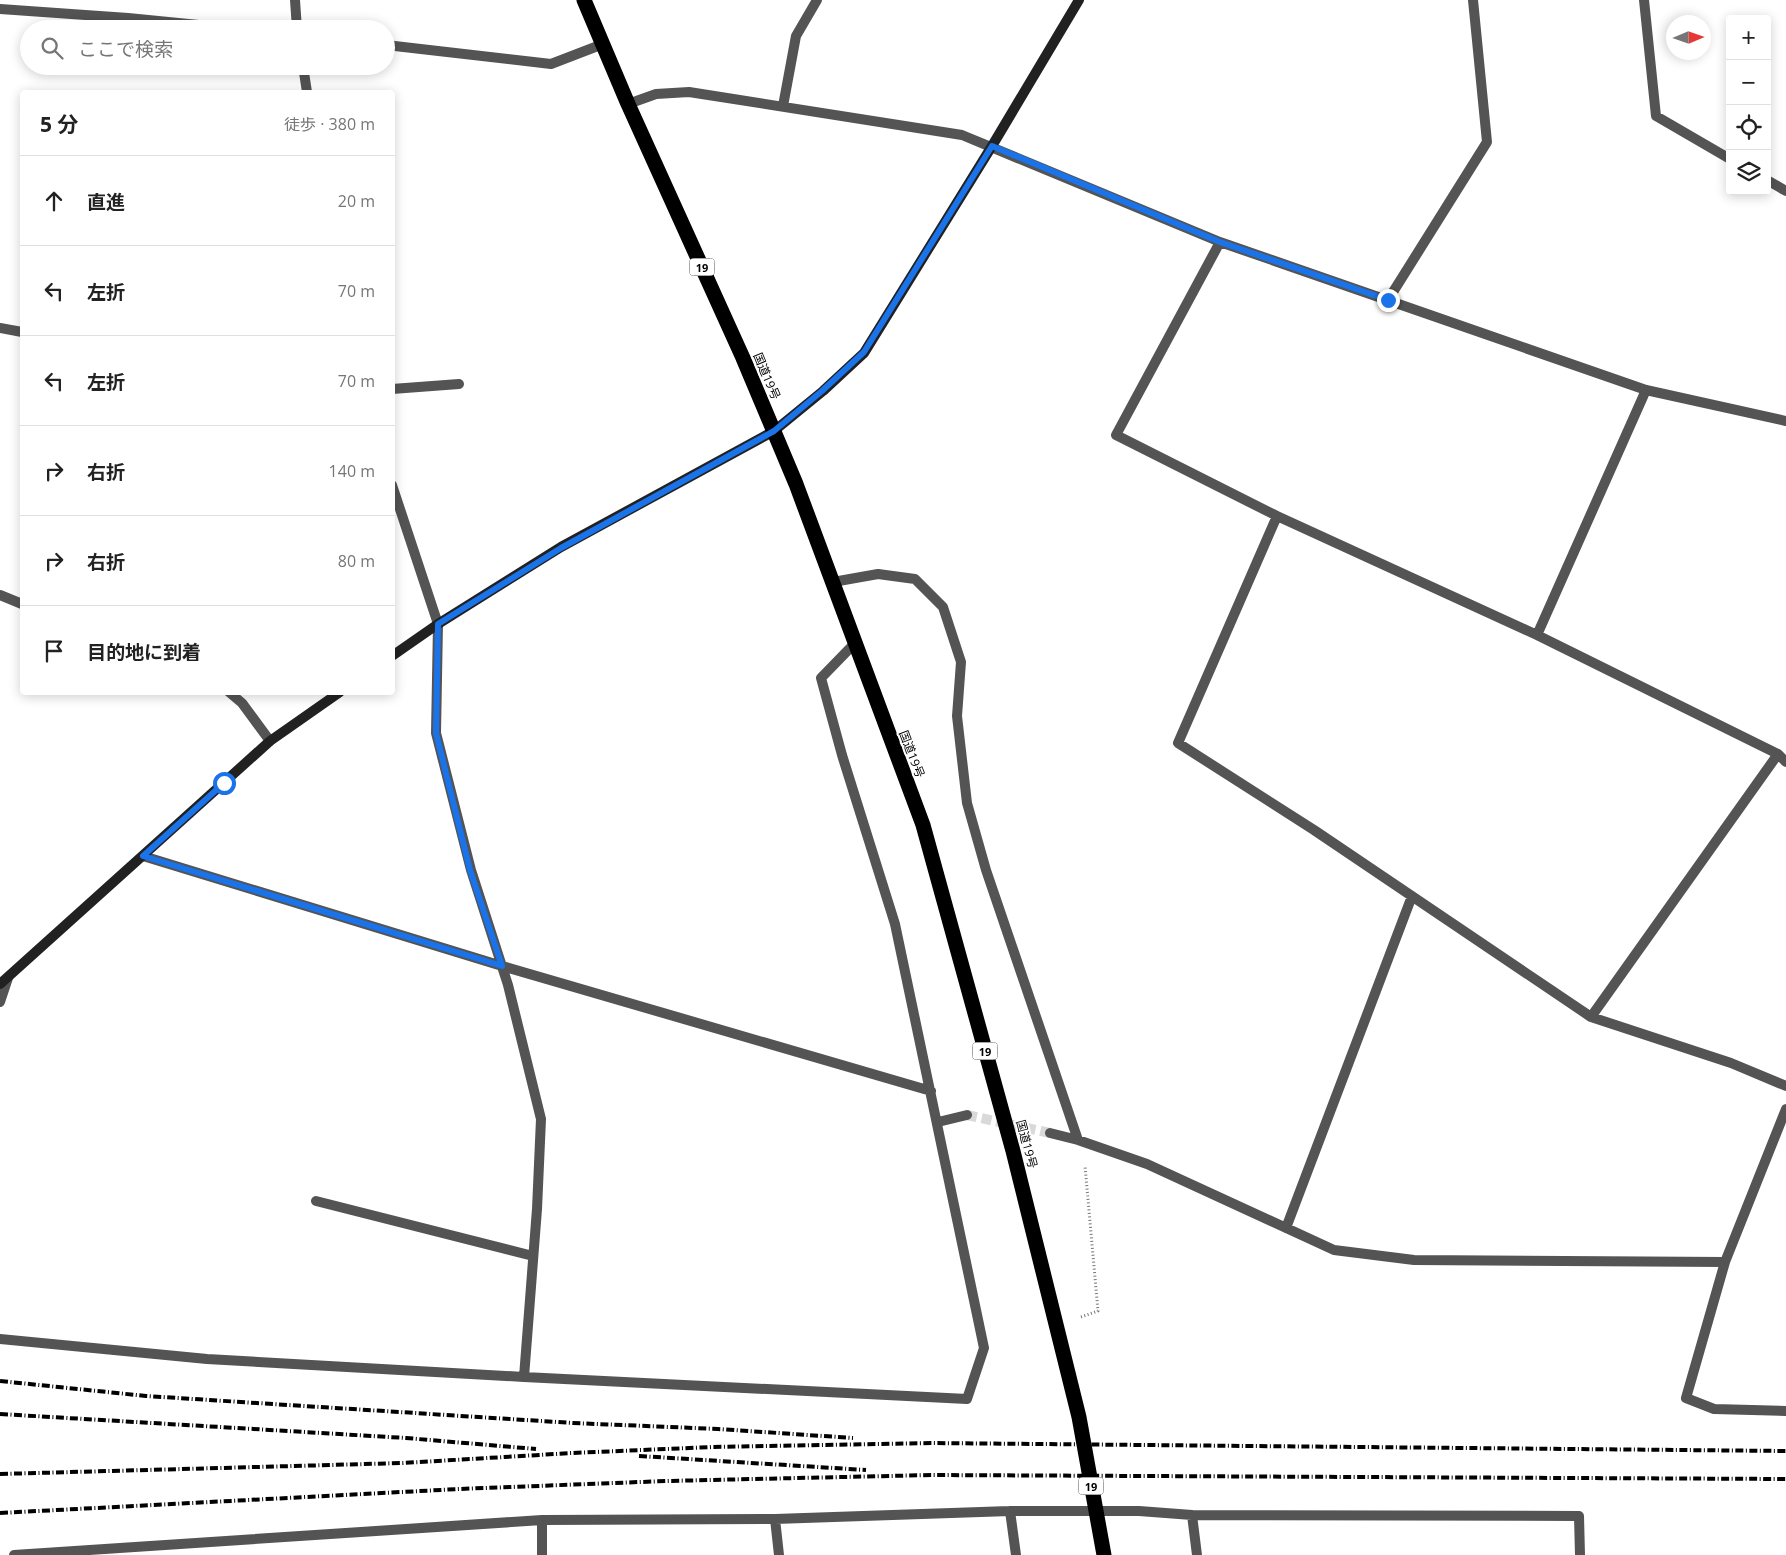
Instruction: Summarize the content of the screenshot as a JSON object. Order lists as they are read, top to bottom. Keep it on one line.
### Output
{"streets":{"highway":["19","国道19号"]},"north":"right","page":{"map_buttons":["+","−"],"search":"ここで検索","heading":["5 分","徒歩 · 380 m"],"list":[["直進","20 m"],["左折","70 m"],["左折","70 m"],["右折","140 m"],["右折","80 m"],"目的地に到着"]}}
